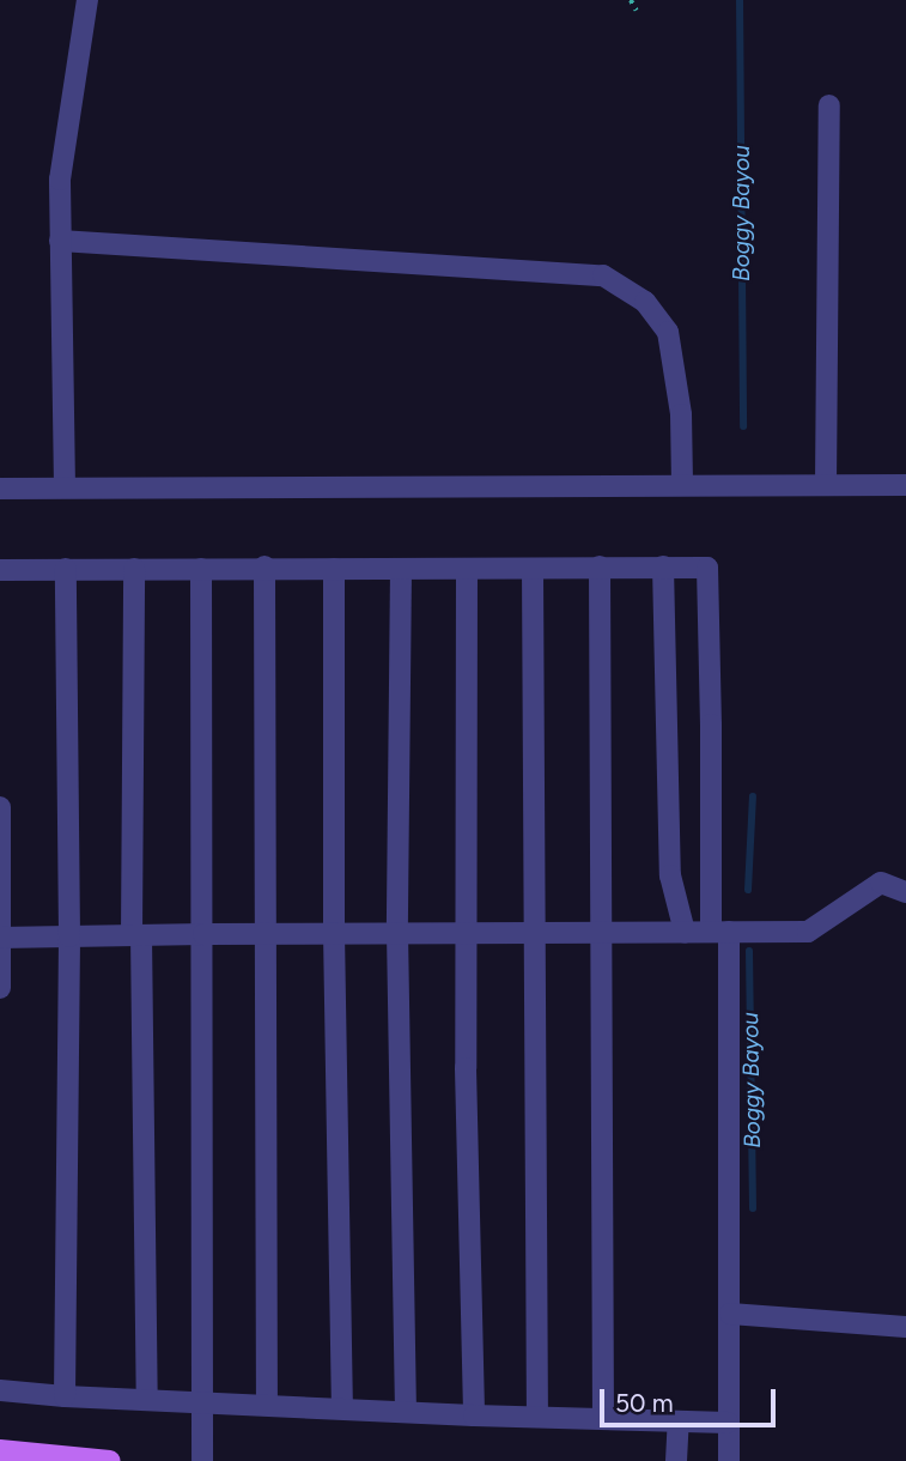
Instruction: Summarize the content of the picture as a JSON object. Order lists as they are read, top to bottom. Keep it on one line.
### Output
{"water":["Boggy Bayou"],"scale_bar":"50 m"}
